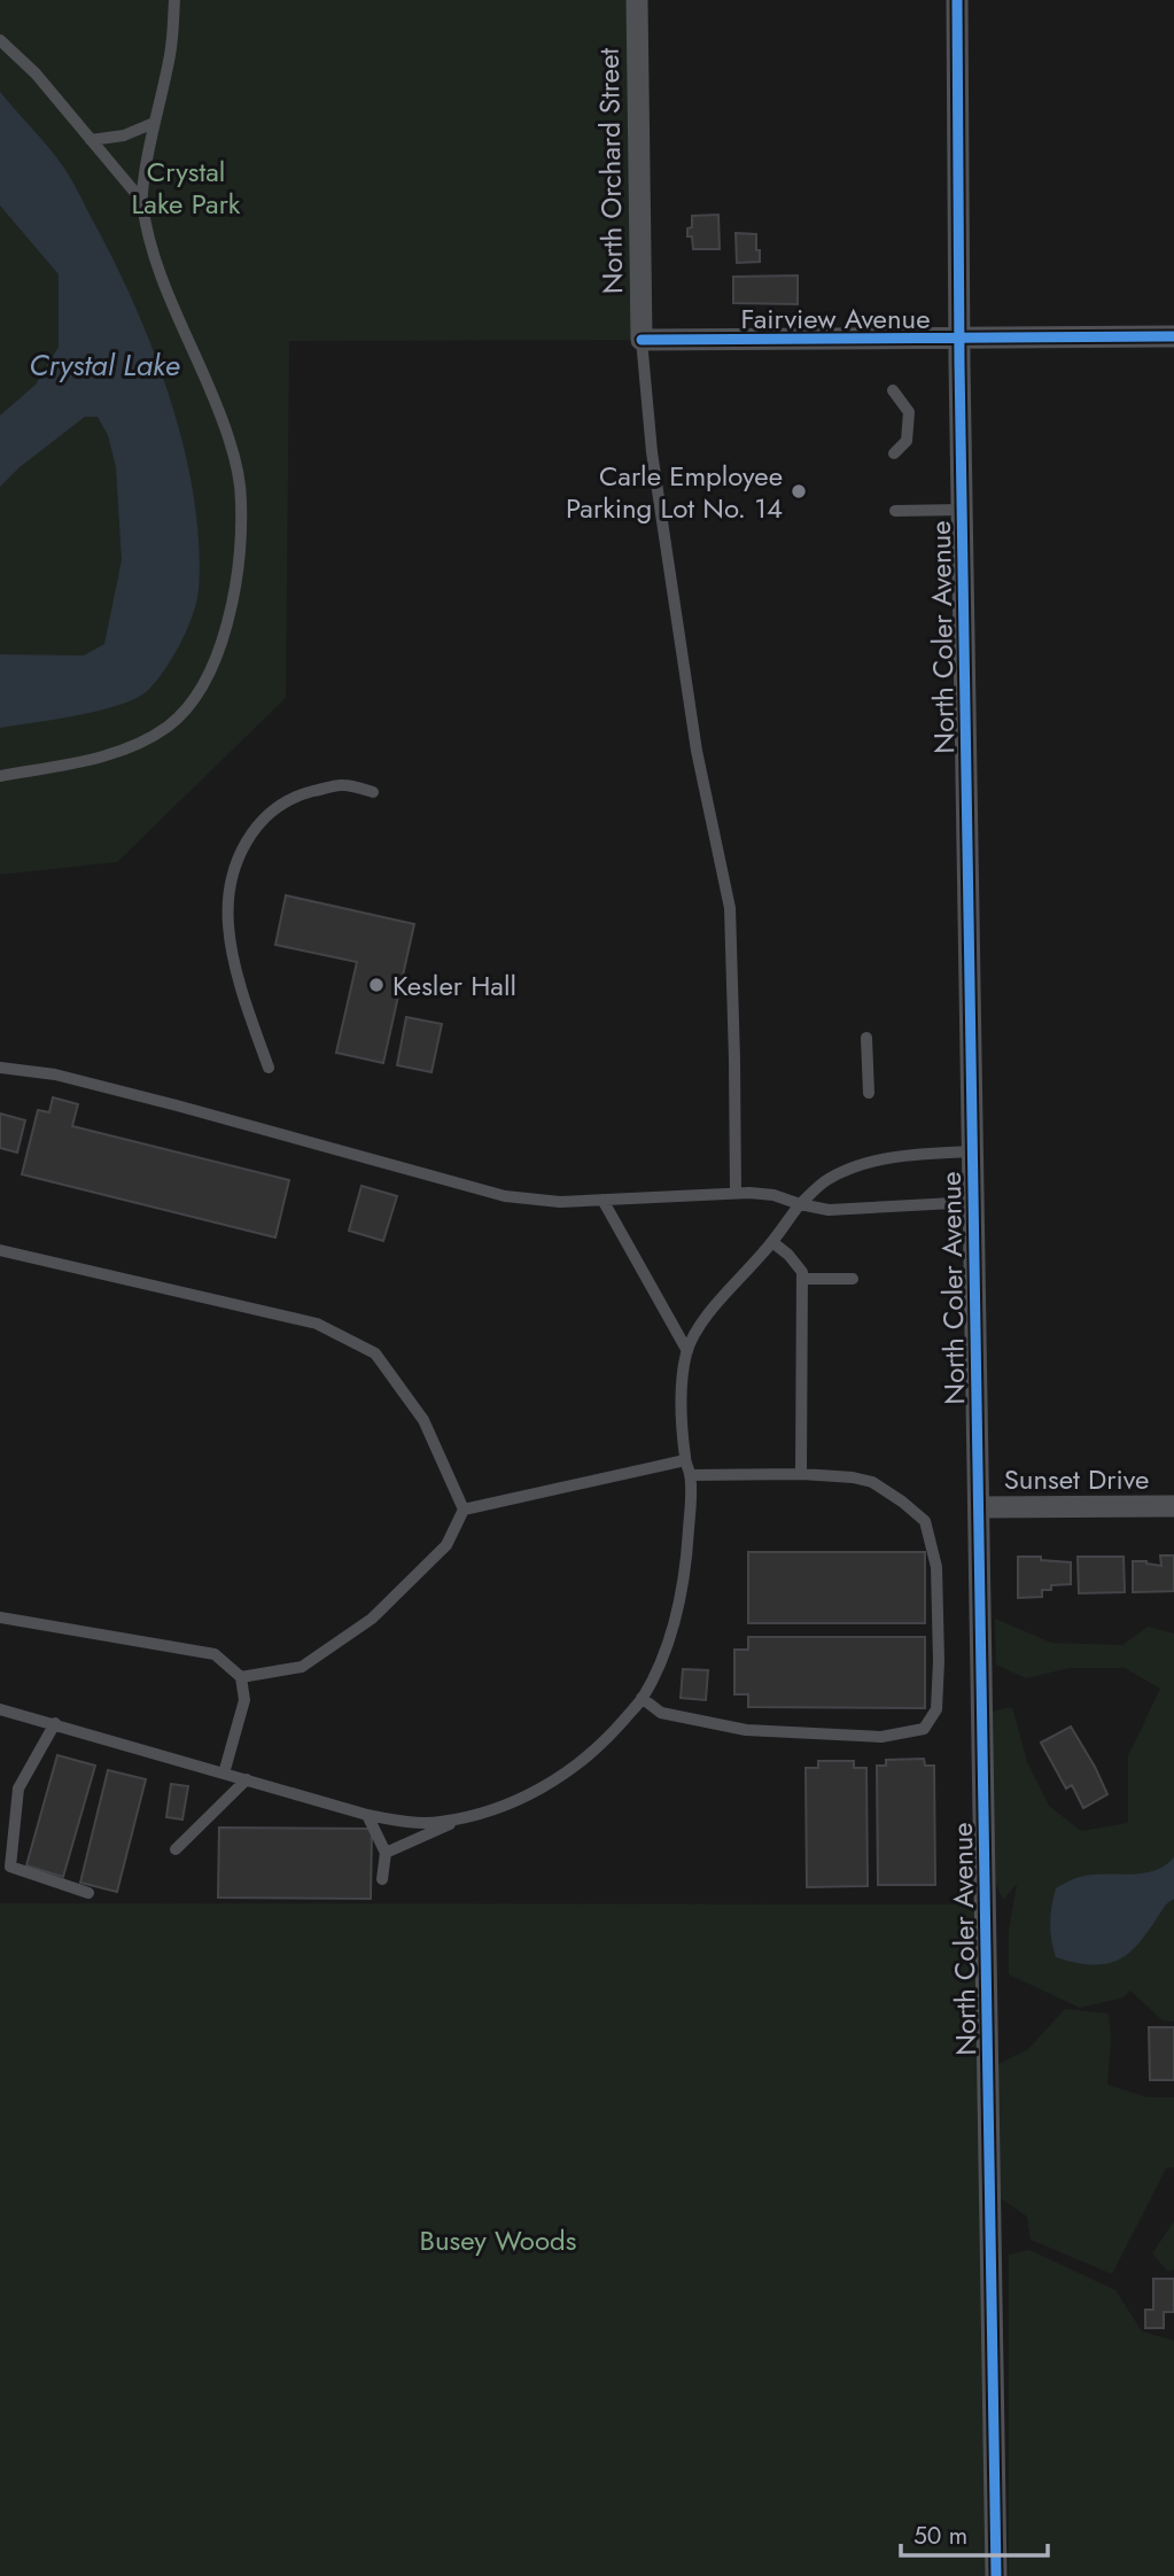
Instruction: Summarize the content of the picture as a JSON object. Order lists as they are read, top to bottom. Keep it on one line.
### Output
{"streets":{"street":["North Orchard Street","Fairview Avenue","North Coler Avenue","Sunset Drive"]},"crossings":[["North Orchard Street","Fairview Avenue"],["Fairview Avenue","North Coler Avenue"],["North Coler Avenue","Sunset Drive"]],"water":["Crystal Lake"],"parks":["Crystal Lake Park","Busey Woods"],"places":["Carle Employee Parking Lot No. 14","Kesler Hall"],"scale_bar":"50 m"}
